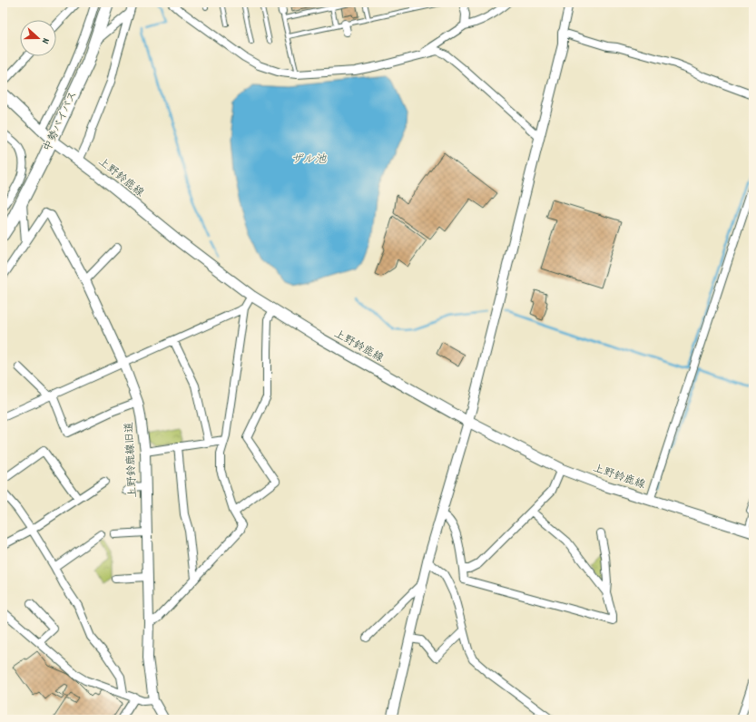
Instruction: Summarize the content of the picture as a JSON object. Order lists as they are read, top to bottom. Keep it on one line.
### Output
{"streets":{"highway":["中勢バイパス"],"main road":["上野鈴鹿線"],"street":["上野鈴鹿線旧道"]},"crossings":[["中勢バイパス","上野鈴鹿線"]],"water":["ザル池"],"north":"right"}
